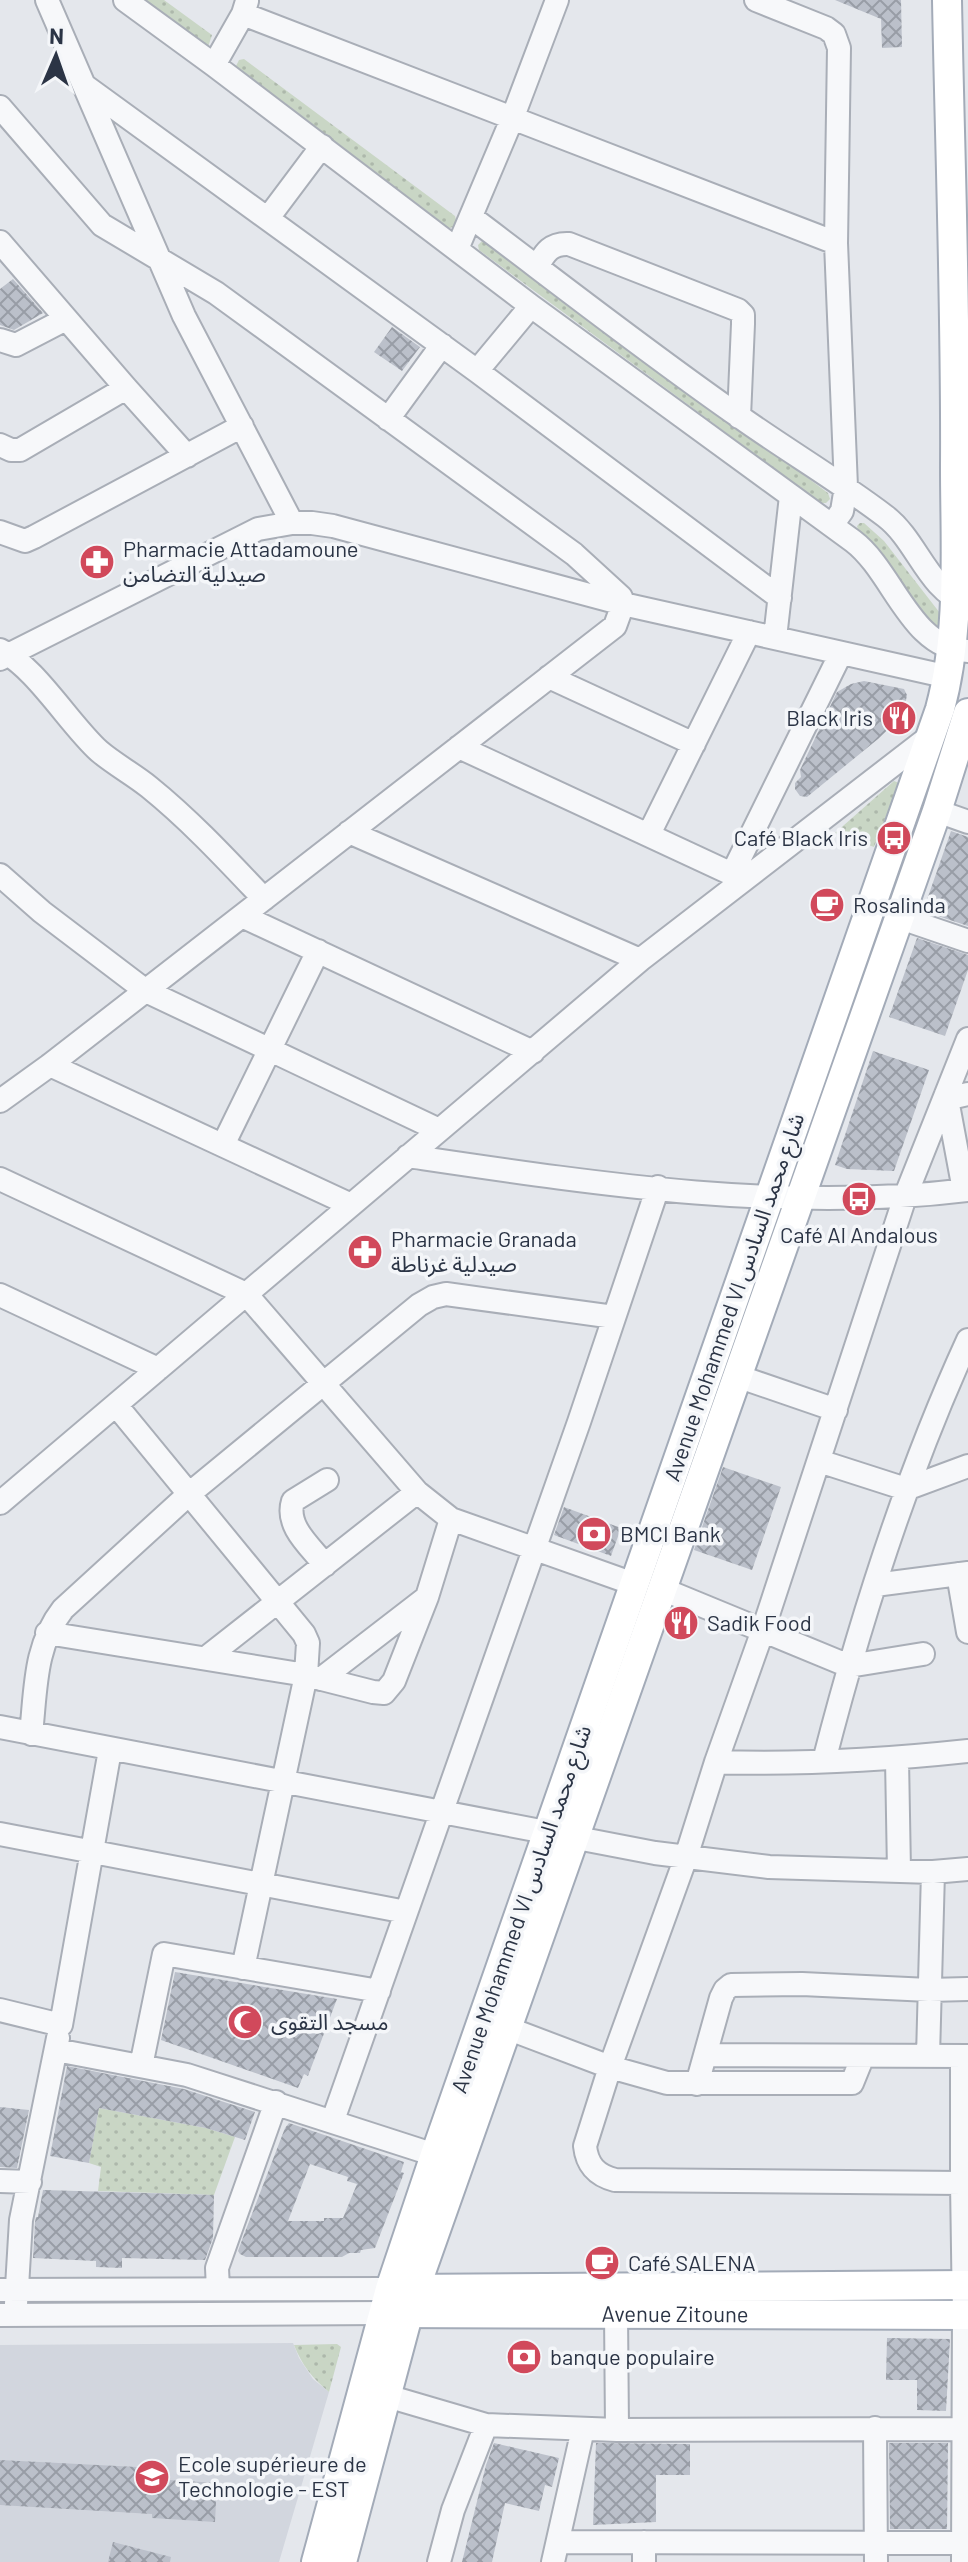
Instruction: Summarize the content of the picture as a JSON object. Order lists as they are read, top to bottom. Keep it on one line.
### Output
{"streets":{"main road":["Avenue Mohammed VI شارع محمد السادس","Avenue Zitoune"]},"crossings":[["Avenue Mohammed VI شارع محمد السادس","Avenue Zitoune"]],"places":{"pharmacy":["Pharmacie Attadamoune صيدلية التضامن","Pharmacie Granada صيدلية غرناطة"],"restaurant":["Black Iris","Sadik Food"],"bus stop":["Café Black Iris","Café Al Andalous"],"cafe":["Rosalinda","Café SALENA"],"bank":["BMCI Bank","banque populaire"],"mosque":["مسجد التقوى"],"school or university":["Ecole supérieure de Technologie - EST"]},"north":"top"}
